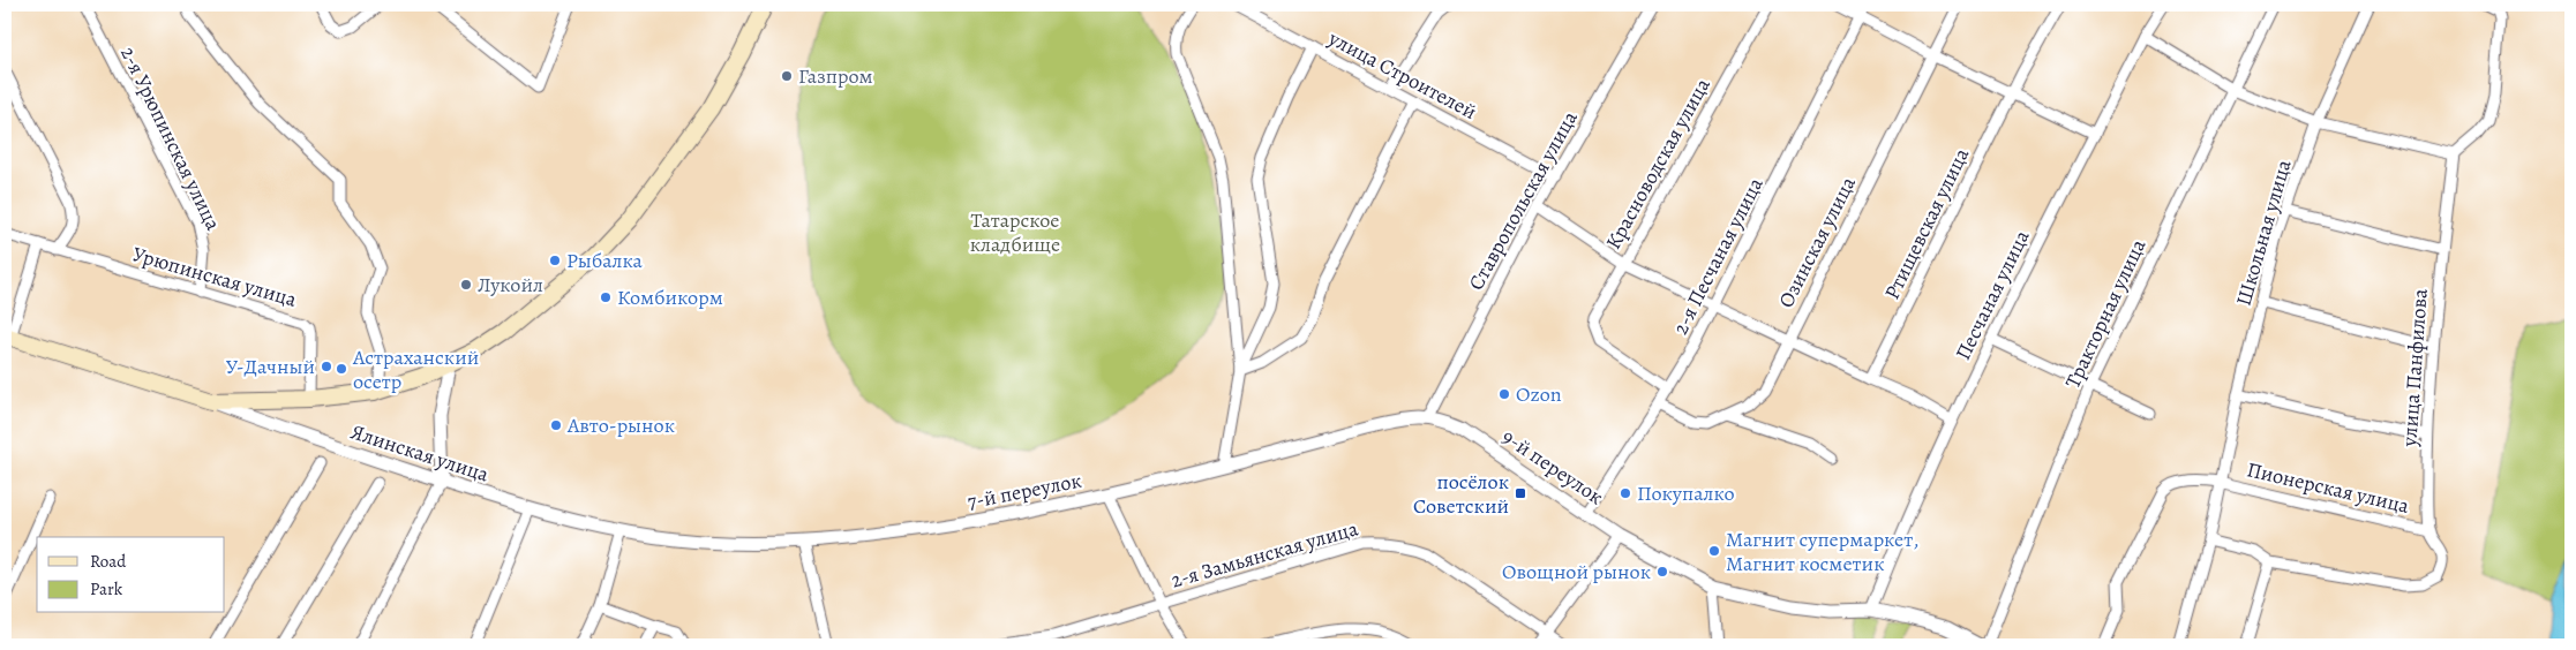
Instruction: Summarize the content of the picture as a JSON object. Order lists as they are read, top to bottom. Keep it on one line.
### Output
{"streets":{"street":["улица Строителей","2-я Урюпинская улица","Красноводская улица","Ставропольская улица","Ртищевская улица","Школьная улица","Озинская улица","2-я Песчаная улица","Урюпинская улица","Песчаная улица","Тракторная улица","улица Панфилова","Ялинская улица","9-й переулок","Пионерская улица","7-й переулок","2-я Замьянская улица"]},"crossings":[["улица Строителей","Ставропольская улица"],["2-я Урюпинская улица","Урюпинская улица"],["Красноводская улица","2-я Песчаная улица"],["Ставропольская улица","9-й переулок"],["Ставропольская улица","7-й переулок"],["Школьная улица","Пионерская улица"],["Озинская улица","2-я Песчаная улица"],["2-я Песчаная улица","9-й переулок"],["Песчаная улица","9-й переулок"],["улица Панфилова","Пионерская улица"],["Ялинская улица","7-й переулок"],["9-й переулок","7-й переулок"]],"parks":["Татарское кладбище"],"places":{"other":["Газпром","Рыбалка","Лукойл","Комбикорм","У-Дачный","Астраханский осетр","Ozon","Авто-рынок","Покупалко","Магнит супермаркет, Магнит косметик","Овощной рынок"],"transit":["посёлок Советский"]},"legend":["Road","Park"]}
